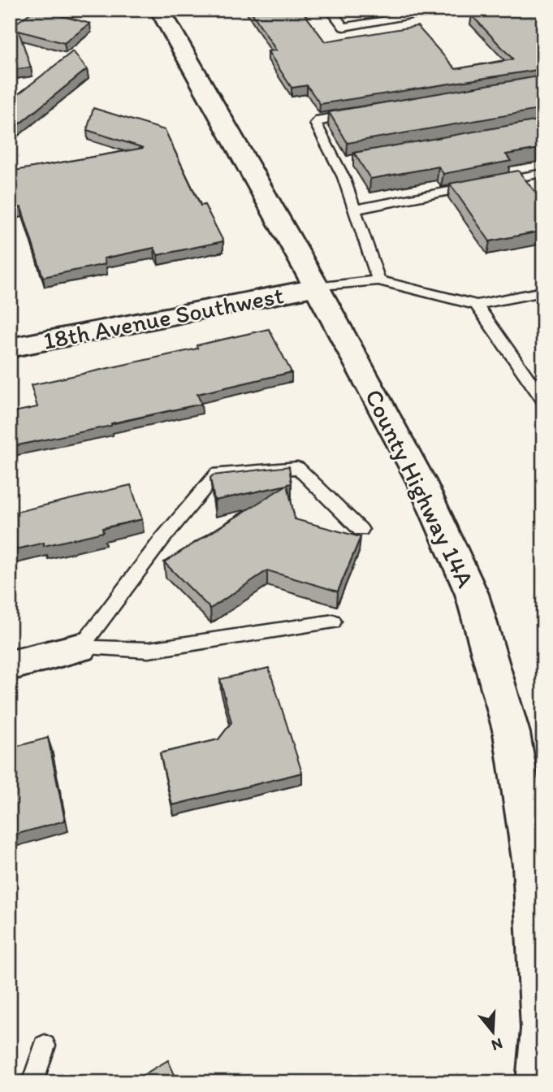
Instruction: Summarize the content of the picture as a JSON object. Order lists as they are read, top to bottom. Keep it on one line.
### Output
{"streets":{"main road":["18th Avenue Southwest","County Highway 14A"]},"crossings":[["18th Avenue Southwest","County Highway 14A"]],"north":"bottom"}
